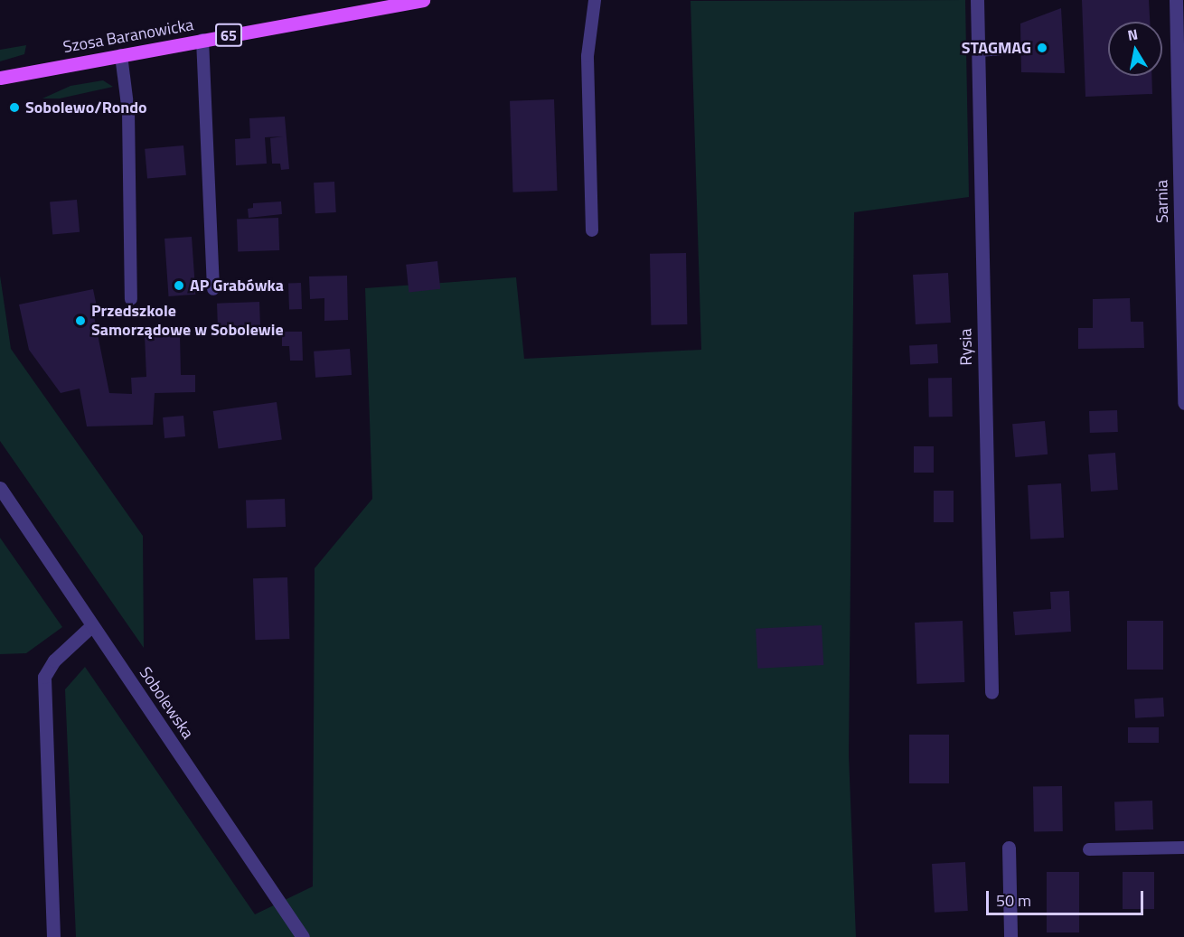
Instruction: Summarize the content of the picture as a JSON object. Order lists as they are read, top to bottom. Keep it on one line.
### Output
{"streets":{"main road":["65","Szosa Baranowicka"],"street":["Sarnia","Rysia","Sobolewska"]},"places":["STAGMAG","Sobolewo/Rondo","AP Grabówka","Przedszkole Samorządowe w Sobolewie"],"scale_bar":"50 m","north":"top"}
